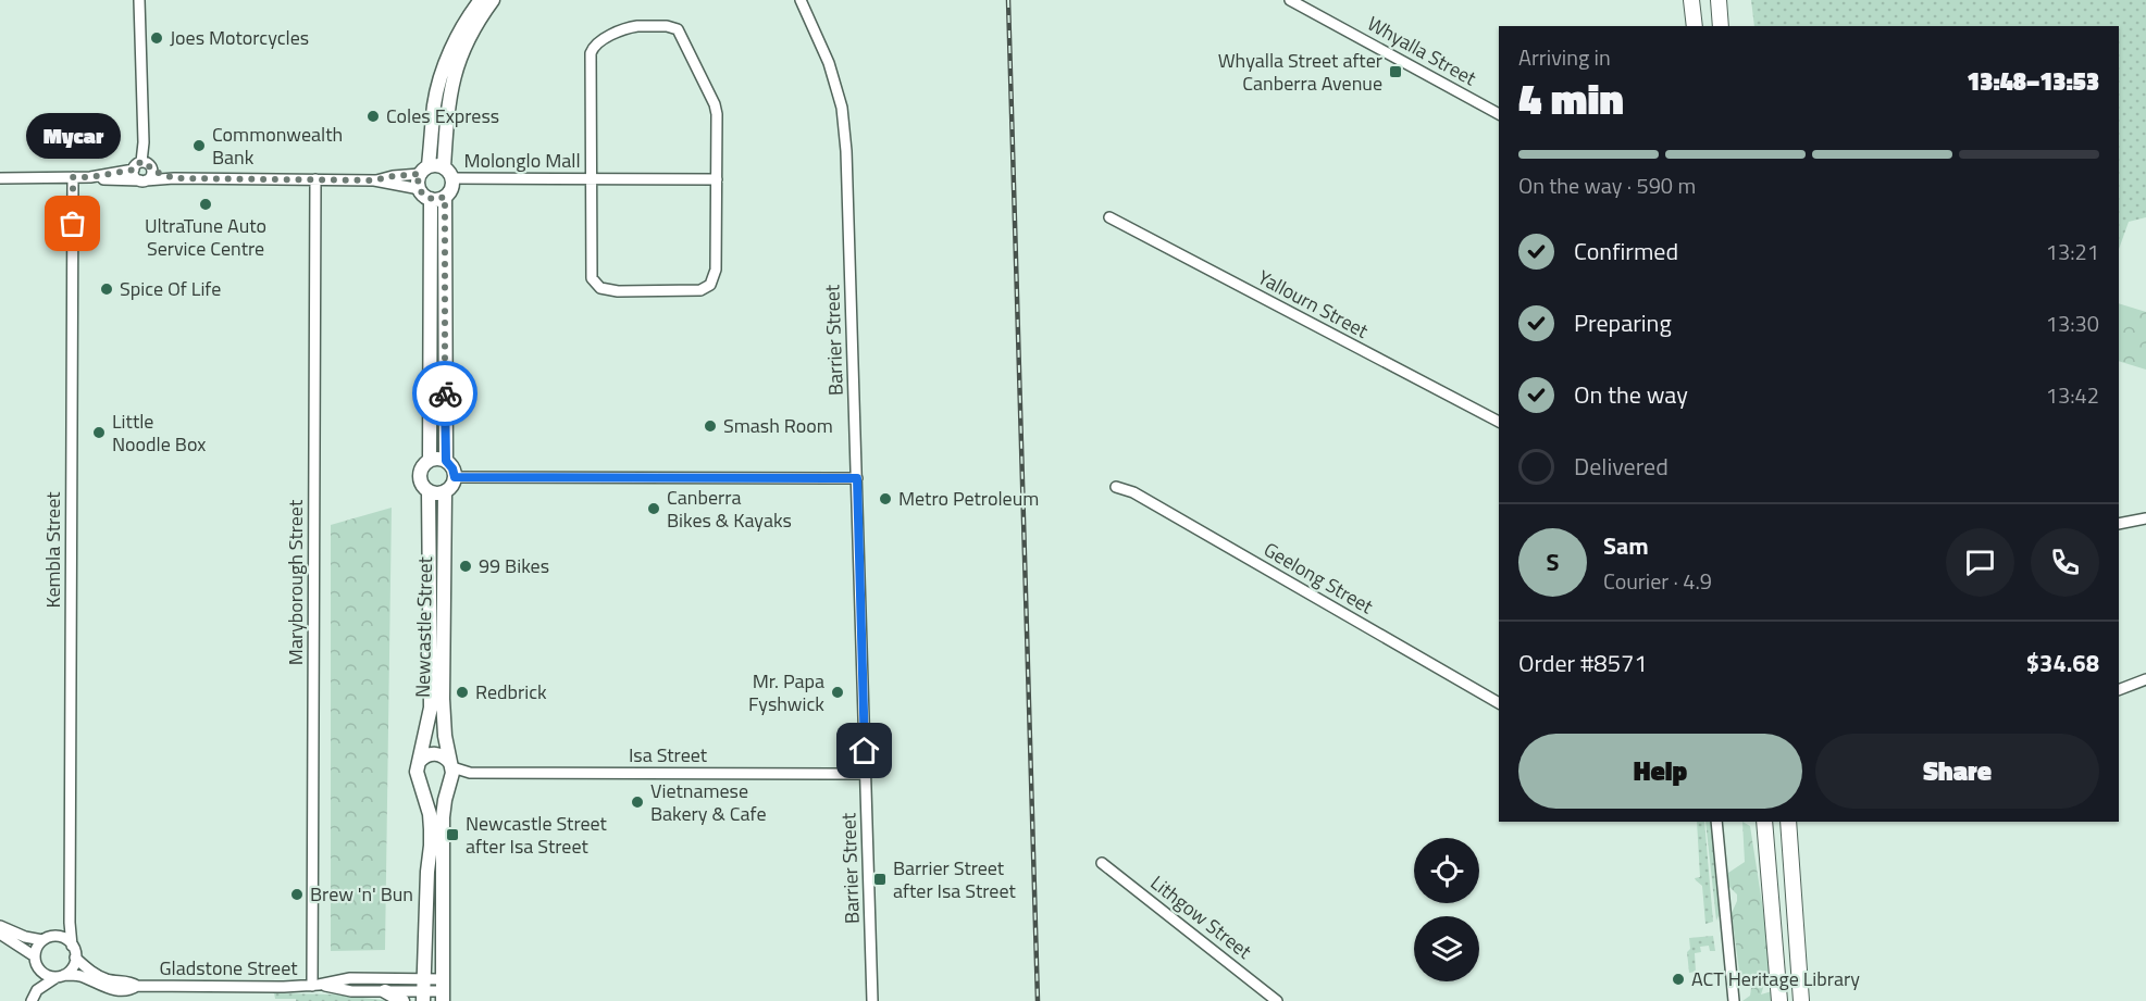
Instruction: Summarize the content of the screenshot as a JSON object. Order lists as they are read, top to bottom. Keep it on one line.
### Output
{"streets":{"main road":["Newcastle Street"],"street":["Whyalla Street","Molonglo Mall","Yallourn Street","Barrier Street","Kembla Street","Geelong Street","Maryborough Street","Isa Street","Lithgow Street","Gladstone Street"]},"crossings":[["Barrier Street","Isa Street"],["Kembla Street","Gladstone Street"],["Maryborough Street","Gladstone Street"],["Newcastle Street","Isa Street"],["Newcastle Street","Gladstone Street"]],"places":{"other":["Joes Motorcycles","Coles Express","Commonwealth Bank","UltraTune Auto Service Centre","Mycar","Spice Of Life","Smash Room","Little Noodle Box","Metro Petroleum","Canberra Bikes & Kayaks","99 Bikes","Redbrick","Mr. Papa Fyshwick","Vietnamese Bakery & Cafe","Brew 'n' Bun","ACT Heritage Library"],"transit":["Whyalla Street after Canberra Avenue","Newcastle Street after Isa Street","Barrier Street after Isa Street"]},"page":{"heading":["4 min","Arriving in","13:48–13:53"],"panel":["Sam","Courier · 4.9","Order #8571","$34.68"],"bubble":"Mycar","bar":"On the way · 590 m","list":[["Confirmed","13:21"],["Preparing","13:30"],["On the way","13:42"],"Delivered"],"round":"S","buttons":["Help","Share"]}}
